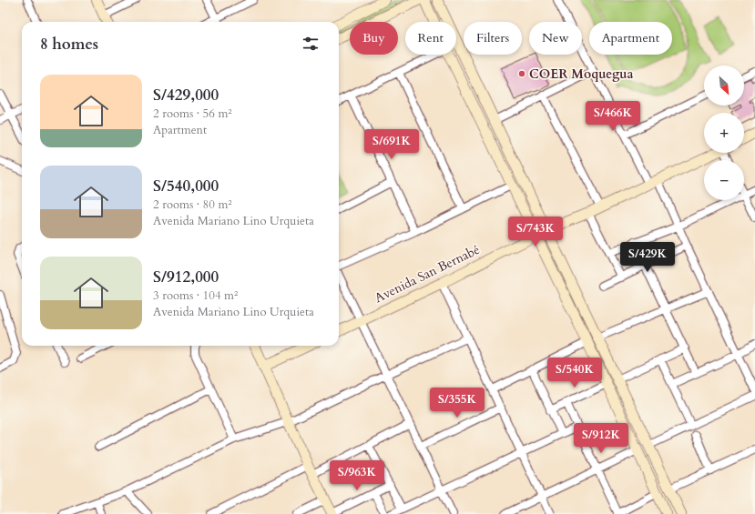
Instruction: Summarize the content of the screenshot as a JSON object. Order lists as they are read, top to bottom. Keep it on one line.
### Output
{"streets":{"main road":["Avenida San Bernabé"]},"places":["COER Moquegua"],"north":"bottom right","page":{"chip":["Buy","Rent","Filters","New","Apartment"],"heading":"8 homes","map_buttons":["+","−"],"list":[{"name":"S/429,000","note":"2 rooms · 56 m² · Apartment"},{"name":"S/540,000","note":"2 rooms · 80 m² · Avenida Mariano Lino Urquieta"},{"name":"S/912,000","note":"3 rooms · 104 m² · Avenida Mariano Lino Urquieta"}],"price":["S/466K","S/691K","S/743K","S/429K","S/540K","S/355K","S/912K","S/963K"]}}
